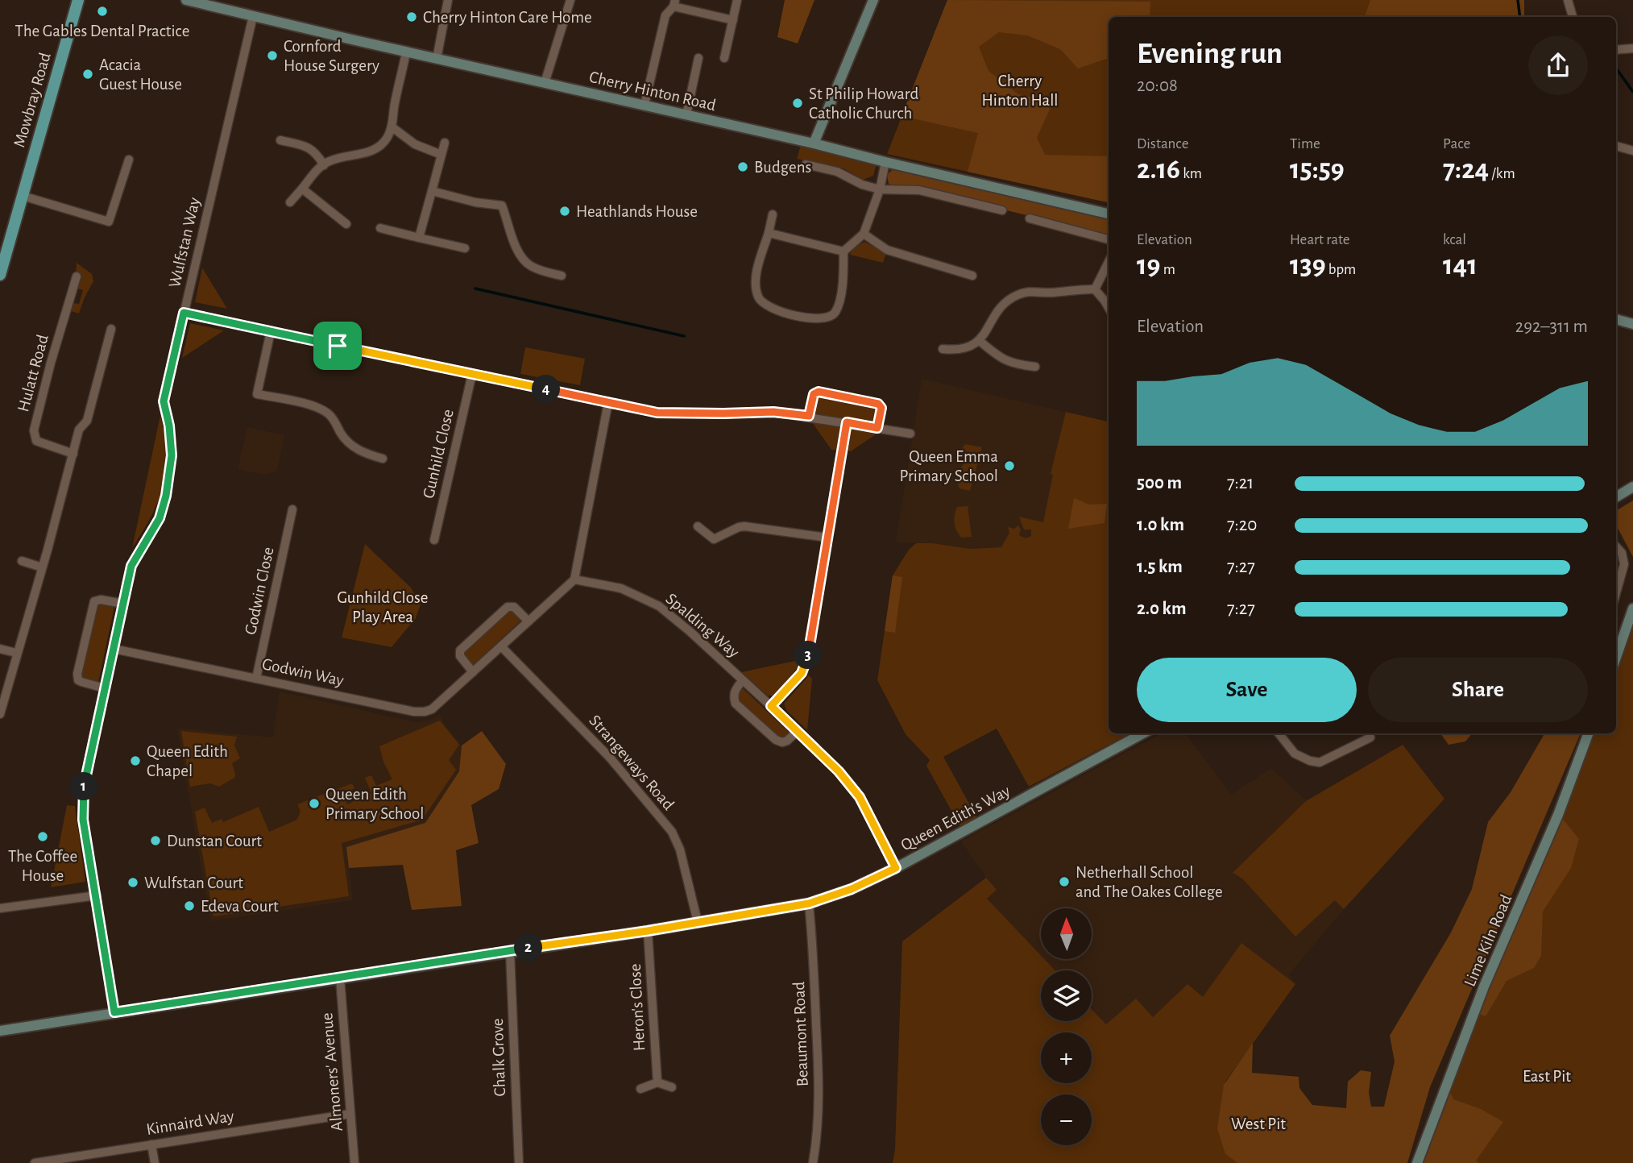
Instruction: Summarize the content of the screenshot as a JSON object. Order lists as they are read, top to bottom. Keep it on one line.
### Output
{"streets":{"main road":["Mowbray Road"],"street":["Cherry Hinton Road","Wulfstan Way","Hulatt Road","Gunhild Close","Godwin Close","Spalding Way","Godwin Way","Strangeways Road","Queen Edith's Way","Lime Kiln Road","Heron's Close","Beaumont Road","Chalk Grove","Almoners' Avenue","Kinnaird Way"]},"crossings":[["Cherry Hinton Road","Wulfstan Way"],["Wulfstan Way","Godwin Way"],["Wulfstan Way","Queen Edith's Way"],["Godwin Close","Godwin Way"],["Spalding Way","Godwin Way"],["Spalding Way","Queen Edith's Way"],["Godwin Way","Strangeways Road"],["Strangeways Road","Queen Edith's Way"],["Queen Edith's Way","Heron's Close"],["Queen Edith's Way","Beaumont Road"],["Queen Edith's Way","Chalk Grove"],["Queen Edith's Way","Almoners' Avenue"],["Almoners' Avenue","Kinnaird Way"]],"parks":["Cherry Hinton Hall","Gunhild Close Play Area","East Pit","West Pit"],"places":["The Gables Dental Practice","Cherry Hinton Care Home","Cornford House Surgery","Acacia Guest House","St Philip Howard Catholic Church","Budgens","Heathlands House","Queen Emma Primary School","Queen Edith Chapel","Queen Edith Primary School","The Coffee House","Dunstan Court","Netherhall School and The Oakes College","Wulfstan Court","Edeva Court"],"north":"top","page":{"heading":["Evening run","20:08"],"stats":[["Distance","2.16 km"],["Time","15:59"],["Pace","7:24 /km"],["Elevation","19 m"],["Heart rate","139 bpm"],["kcal","141"]],"chart":["Elevation","292–311 m"],"pins":["4","3","1","2"],"list":[{"name":"500 m","note":"7:21"},{"name":"1.0 km","note":"7:20"},{"name":"1.5 km","note":"7:27"},{"name":"2.0 km","note":"7:27"}],"buttons":["Save","Share"],"map_buttons":["+","−"]}}
